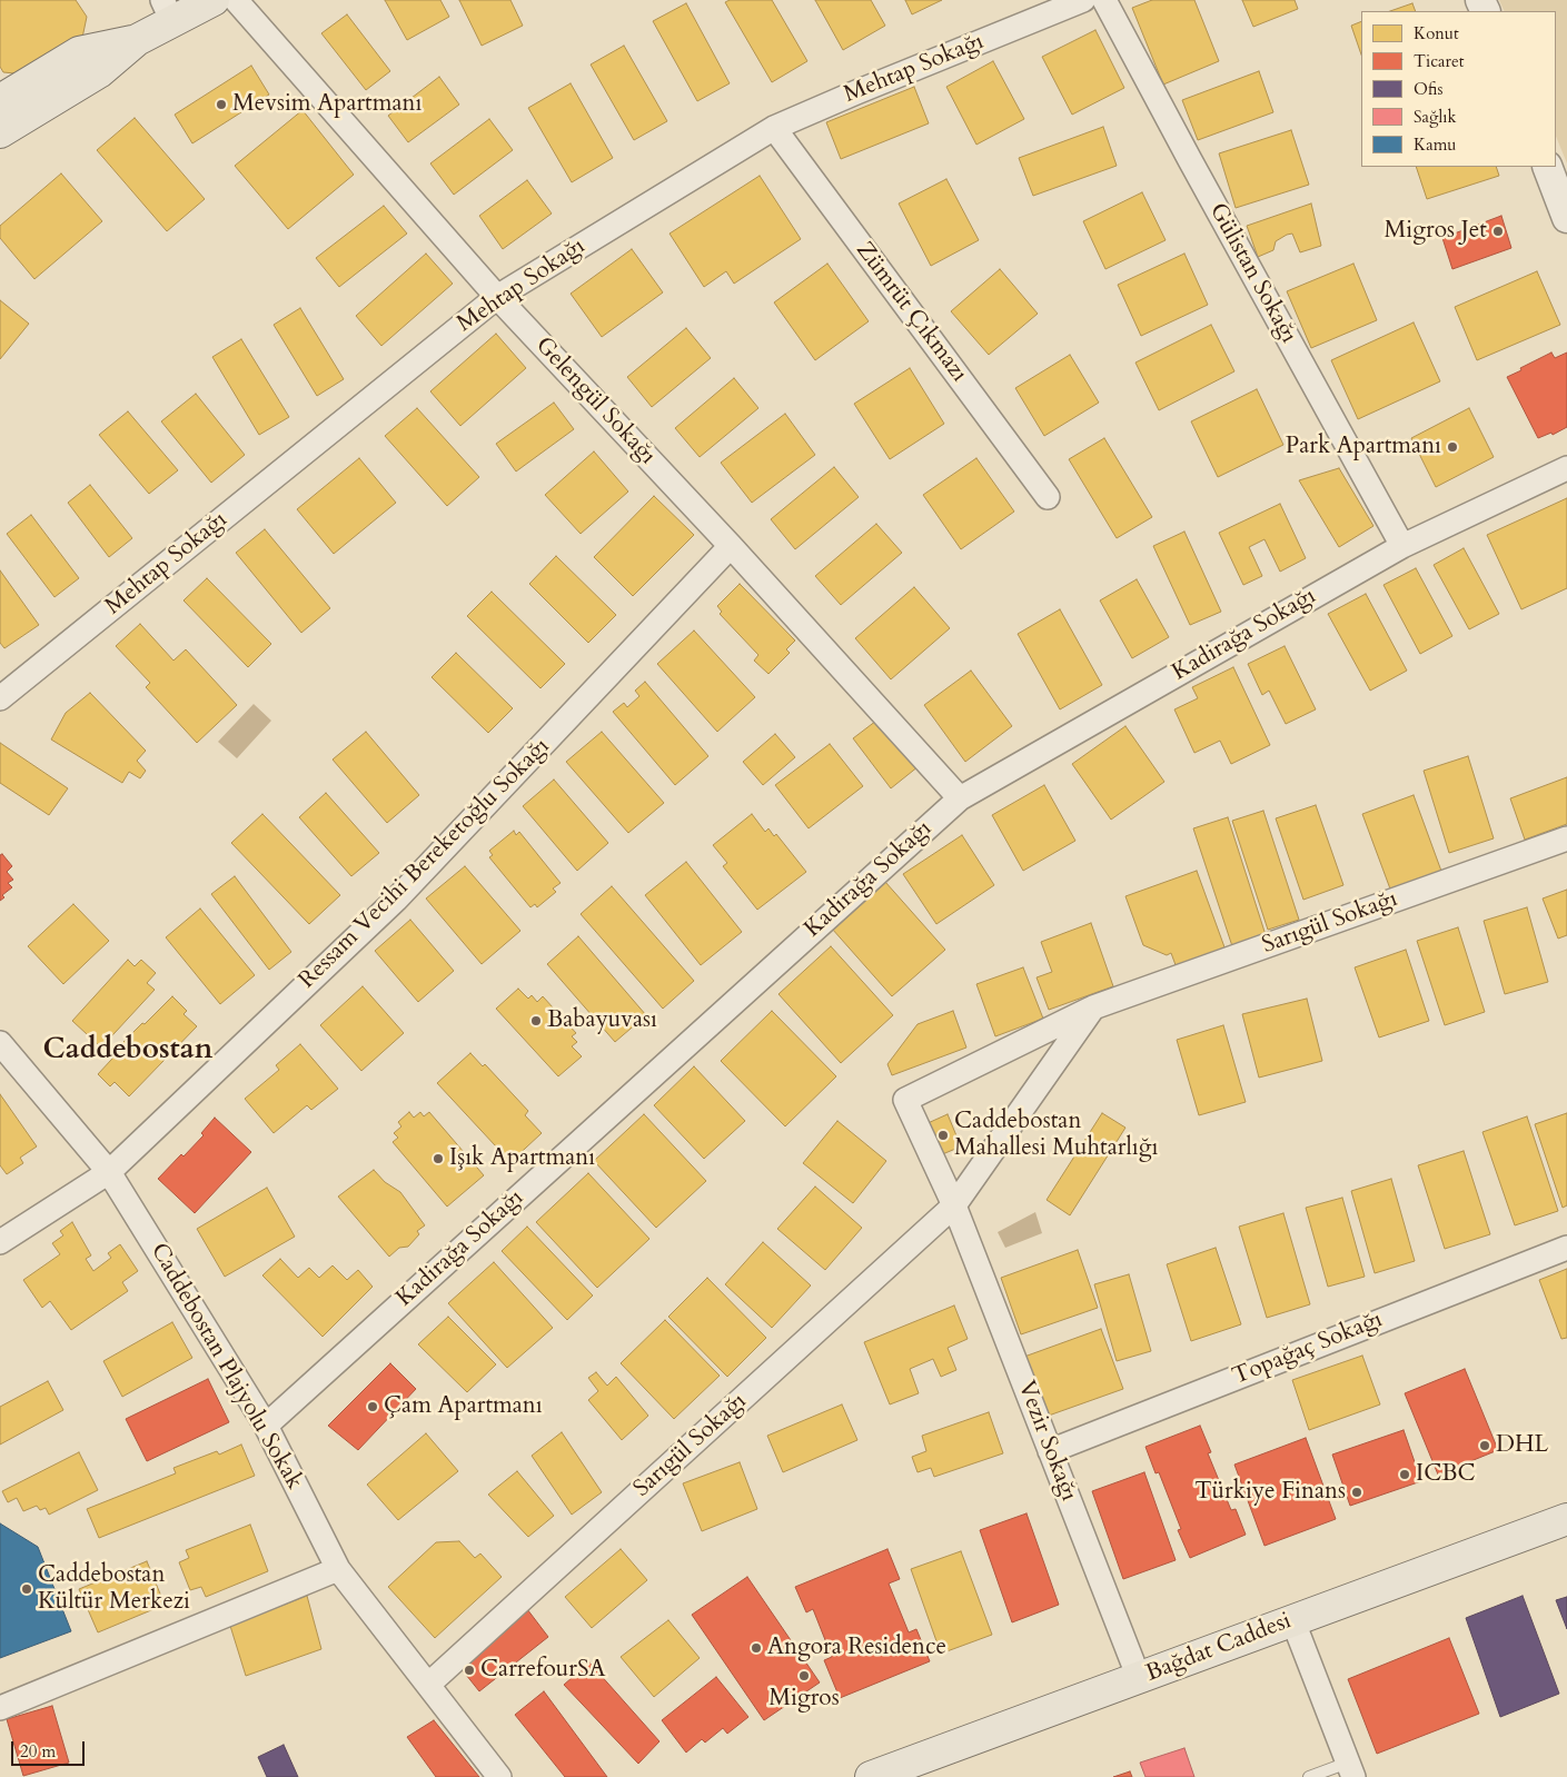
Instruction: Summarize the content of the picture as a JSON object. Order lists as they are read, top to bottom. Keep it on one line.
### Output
{"streets":{"main road":["Bağdat Caddesi"],"street":["Mehtap Sokağı","Gülistan Sokağı","Zümrüt Çıkmazı","Gelengül Sokağı","Kadirağa Sokağı","Ressam Vecihi Bereketoğlu Sokağı","Sarıgül Sokağı","Topağaç Sokağı","Caddebostan Plajyolu Sokak","Vezir Sokağı"]},"crossings":[["Mehtap Sokağı","Zümrüt Çıkmazı"],["Mehtap Sokağı","Gelengül Sokağı"],["Gülistan Sokağı","Kadirağa Sokağı"],["Gelengül Sokağı","Kadirağa Sokağı"],["Gelengül Sokağı","Ressam Vecihi Bereketoğlu Sokağı"],["Kadirağa Sokağı","Caddebostan Plajyolu Sokak"],["Ressam Vecihi Bereketoğlu Sokağı","Caddebostan Plajyolu Sokak"],["Sarıgül Sokağı","Caddebostan Plajyolu Sokak"],["Sarıgül Sokağı","Vezir Sokağı"],["Topağaç Sokağı","Vezir Sokağı"],["Vezir Sokağı","Bağdat Caddesi"]],"districts":["Caddebostan"],"places":["Mevsim Apartmanı","Migros Jet","Park Apartmanı","Babayuvası","Caddebostan Mahallesi Muhtarlığı","Işık Apartmanı","Çam Apartmanı","DHL","ICBC","Türkiye Finans","Caddebostan Kültür Merkezi","Angora Residence","CarrefourSA","Migros"],"legend":["Konut","Ticaret","Ofis","Sağlık","Kamu"],"scale_bar":"20 m"}
